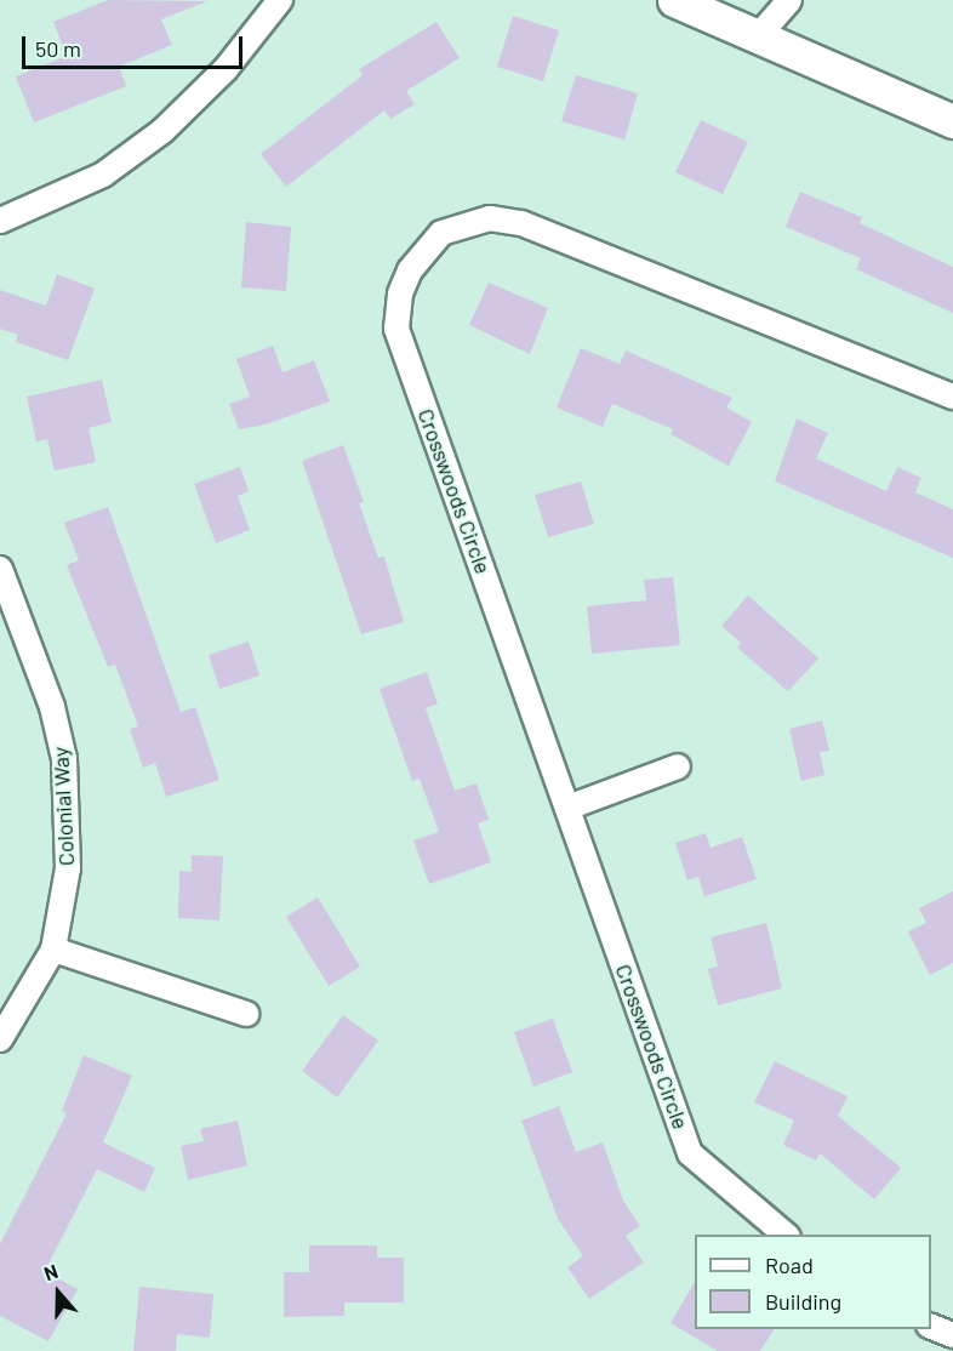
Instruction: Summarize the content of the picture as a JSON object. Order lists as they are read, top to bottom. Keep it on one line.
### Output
{"streets":{"street":["Crosswoods Circle","Colonial Way"]},"legend":["Road","Building"],"scale_bar":"50 m","north":"top"}
